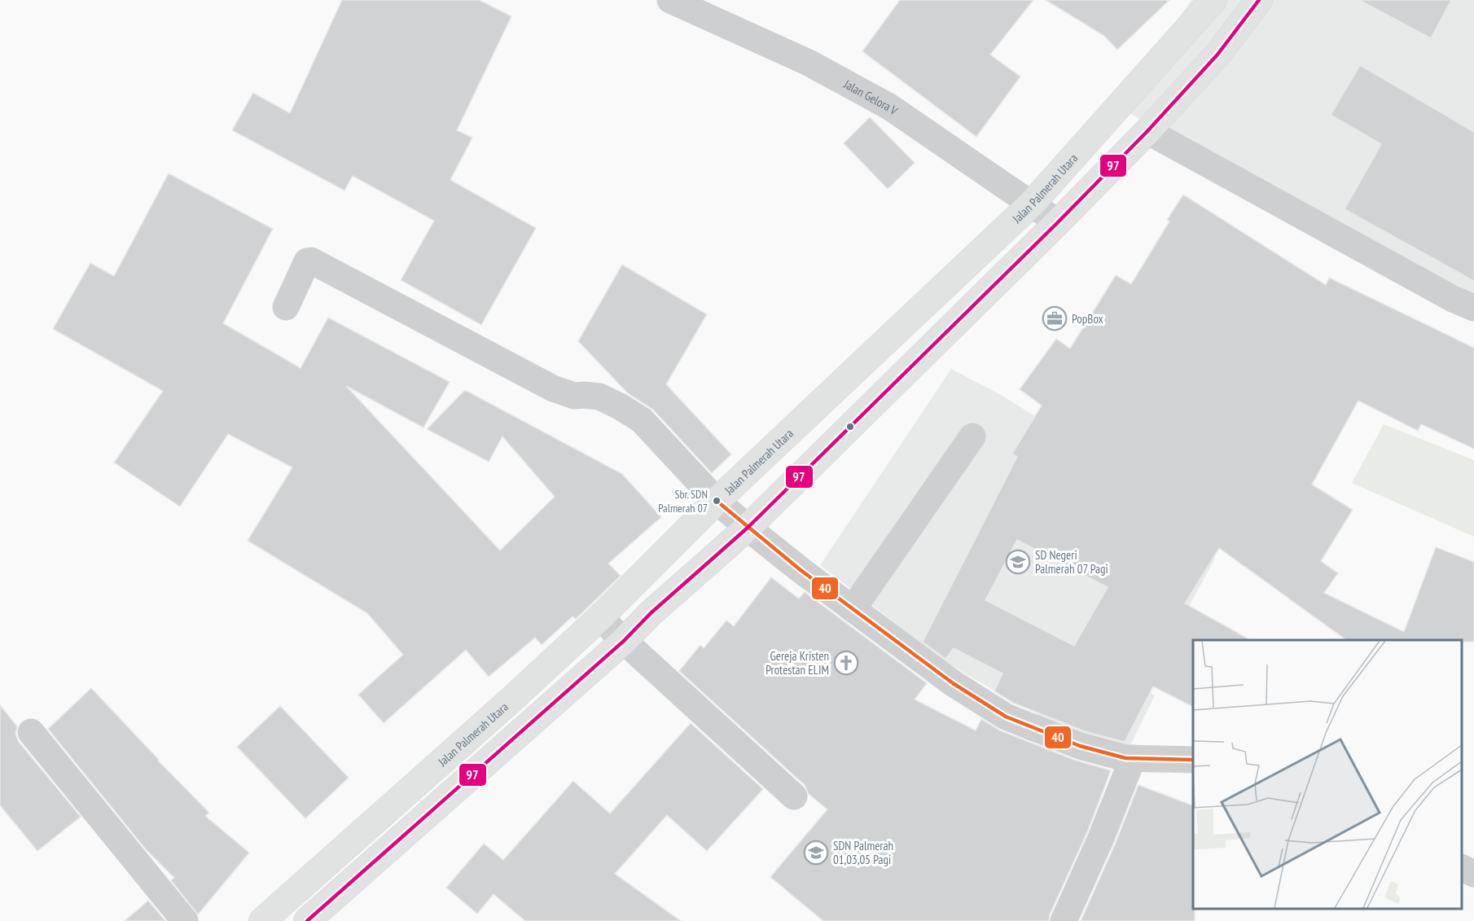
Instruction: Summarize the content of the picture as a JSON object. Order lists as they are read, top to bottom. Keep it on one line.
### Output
{"streets":{"main road":["Jalan Palmerah Utara"],"street":["Jalan Gelora V"]},"crossings":[["Jalan Gelora V","Jalan Palmerah Utara"]],"places":{"office":["PopBox"],"other":["Sbr. SDN Palmerah 07"],"school or university":["SD Negeri Palmerah 07 Pagi","SDN Palmerah 01,03,05 Pagi"],"church":["Gereja Kristen Protestan ELIM"]},"lines":["transit line 97","transit line 40"]}
